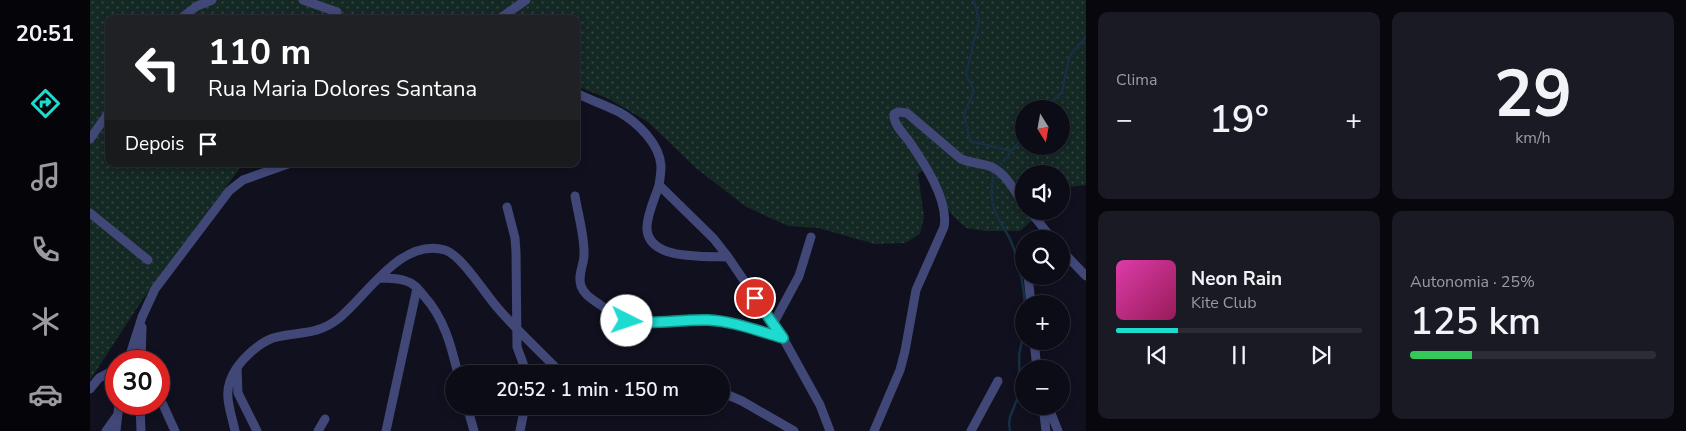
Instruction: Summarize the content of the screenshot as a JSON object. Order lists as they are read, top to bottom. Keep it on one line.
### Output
{"north":"bottom","page":{"tabs":"20:51","tile":["Clima",["29","km/h"],["Autonomia · 25%","125 km"]],"turn":["110 m","Rua Maria Dolores Santana"],"heat":["−","19°","+"],"map_buttons":["+","−"],"then":"Depois","song":["Neon Rain","Kite Club"],"limit":"30","trip":"20:52 · 1 min · 150 m"}}
